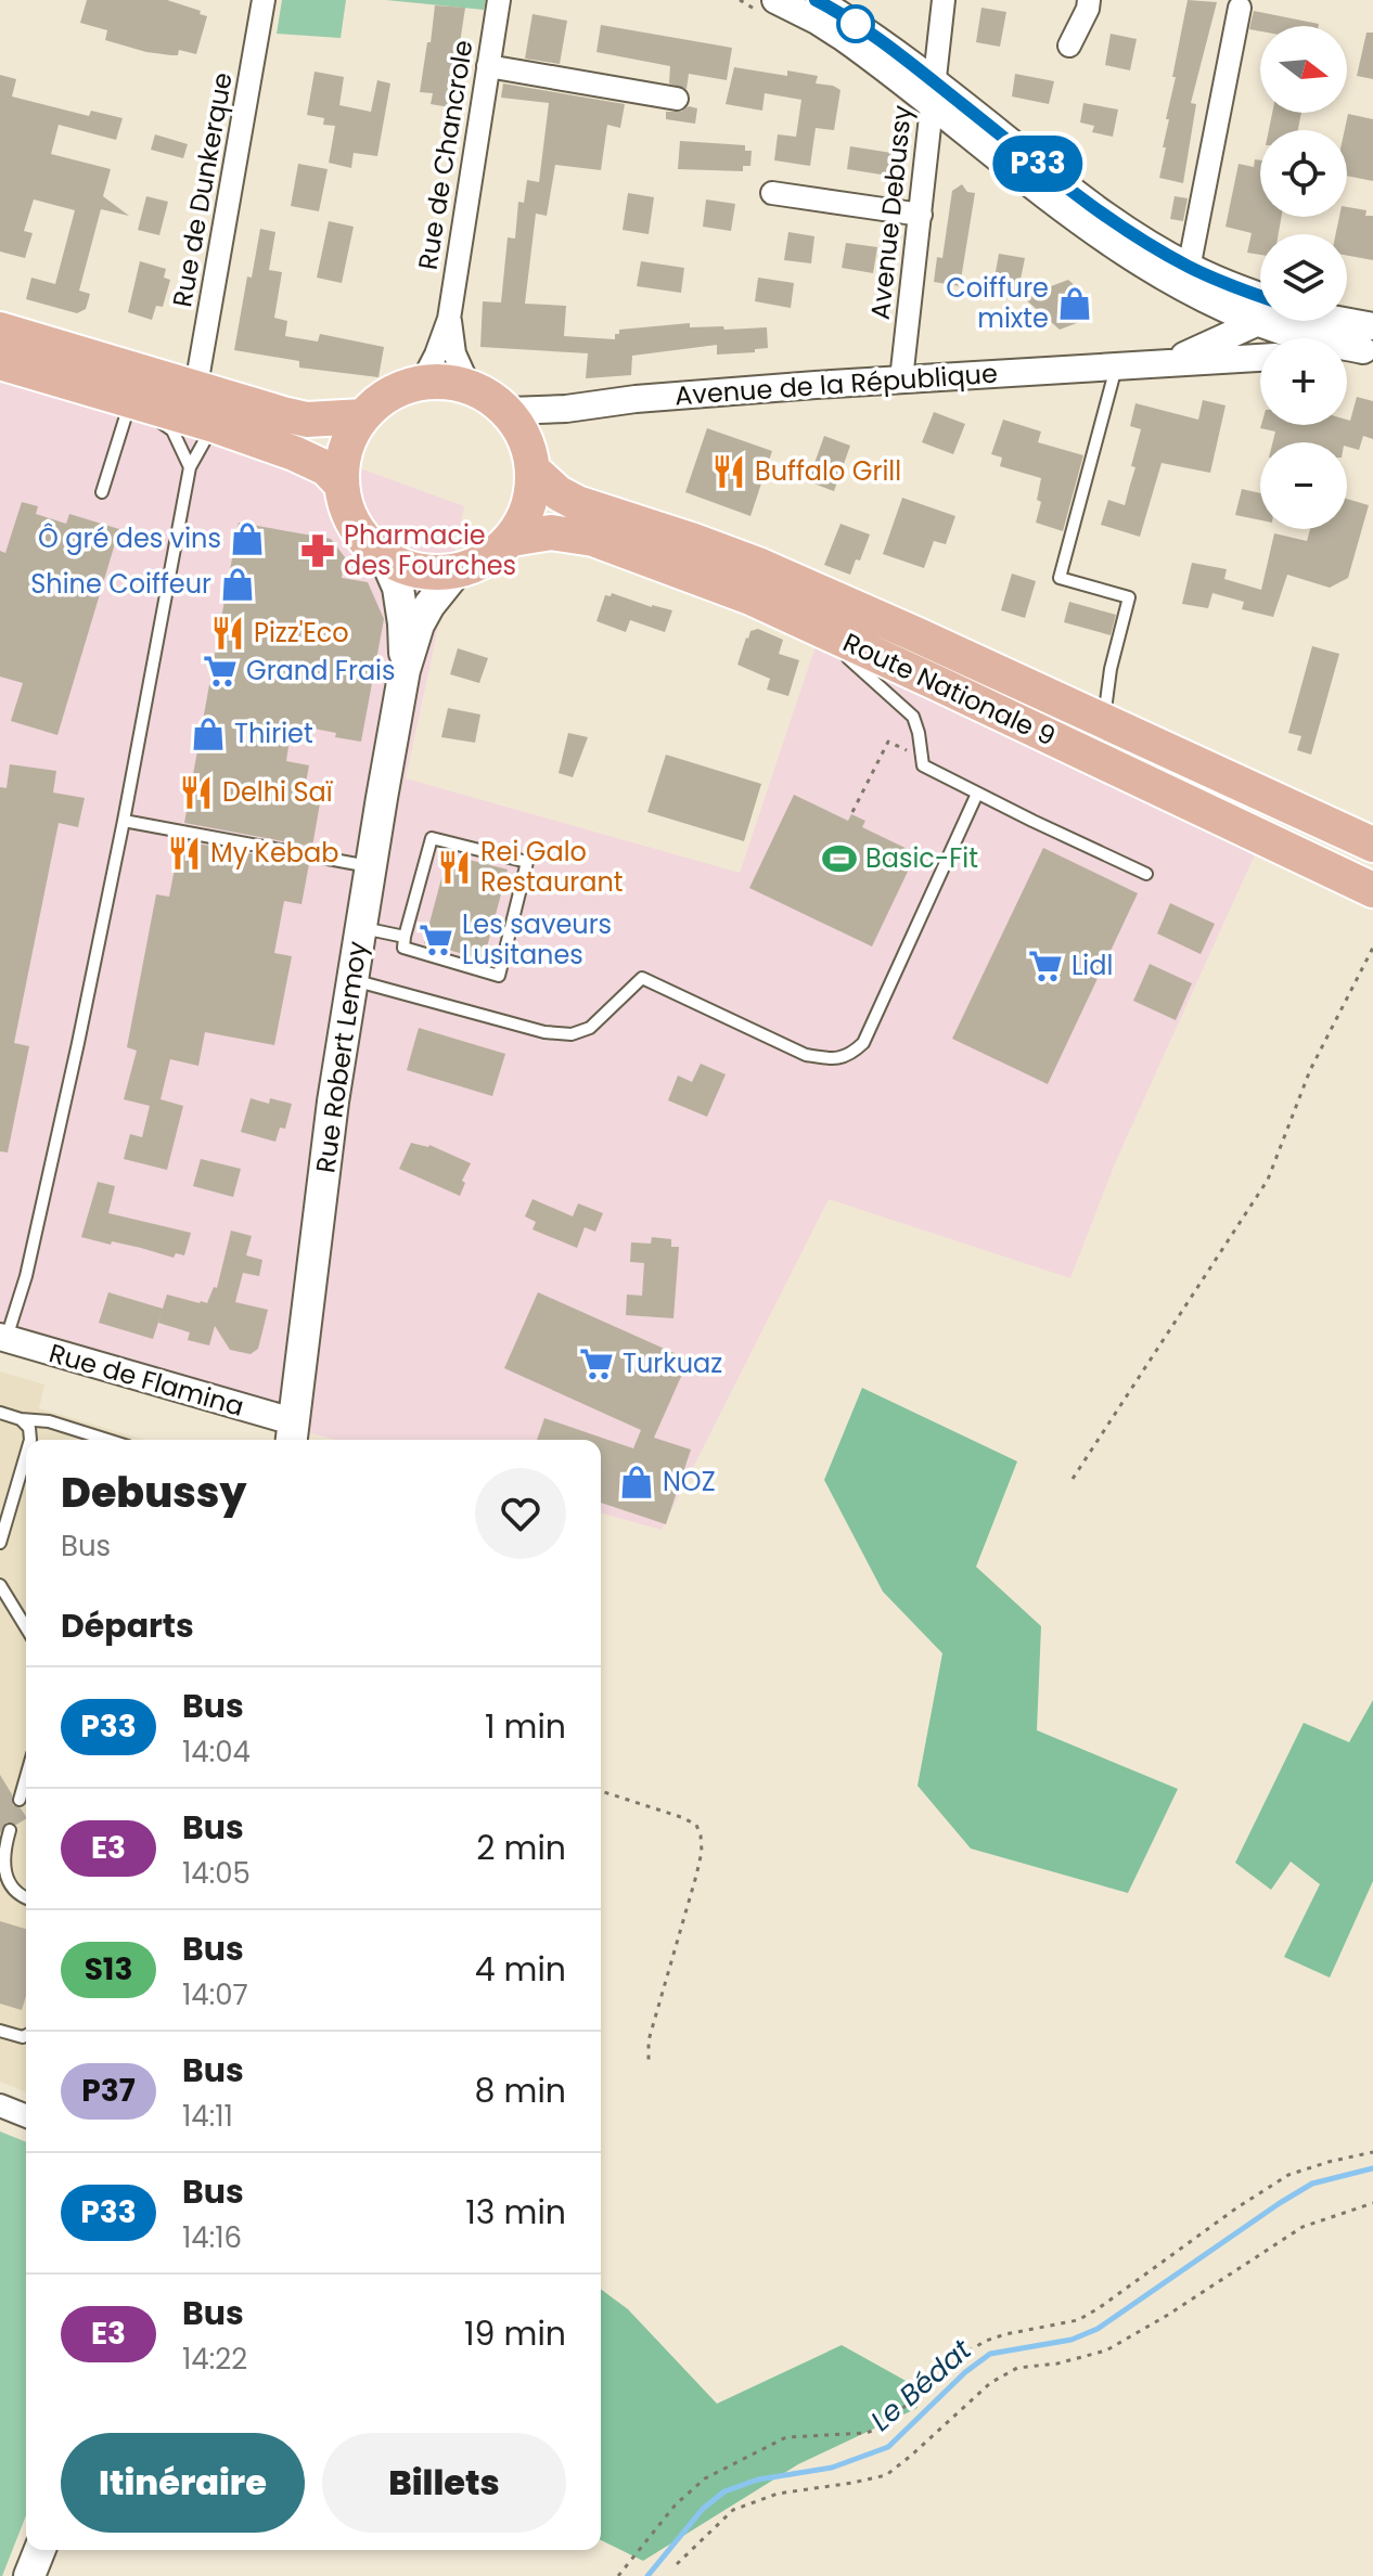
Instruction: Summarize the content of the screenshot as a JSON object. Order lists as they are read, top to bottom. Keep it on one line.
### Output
{"streets":{"main road":["Route Nationale 9","Rue Robert Lemoy"],"street":["Rue de Chancrole","Rue de Dunkerque","Avenue Debussy","Avenue de la République","Rue de Flamina"]},"crossings":[["Rue de Chancrole","Avenue de la République"],["Rue de Chancrole","Route Nationale 9"],["Rue de Chancrole","Rue Robert Lemoy"],["Avenue Debussy","Avenue de la République"],["Avenue de la République","Route Nationale 9"],["Avenue de la République","Rue Robert Lemoy"],["Route Nationale 9","Rue Robert Lemoy"],["Rue Robert Lemoy","Rue de Flamina"]],"water":["Le Bédat"],"places":{"shop":["Coiffure mixte","Ô gré des vins","Shine Coiffeur","Thiriet","NOZ"],"restaurant":["Buffalo Grill","Pizz'Eco","Delhi Saï","My Kebab","Rei Galo Restaurant"],"pharmacy":["Pharmacie des Fourches"],"supermarket":["Grand Frais","Les saveurs Lusitanes","Lidl","Turkuaz"],"sports":["Basic-Fit"]},"lines":["bus line P33"],"north":"right","page":{"on_map":"P33","map_buttons":["+","−"],"heading":[["Debussy","Bus"],"Départs"],"list":[{"mark":"P33","name":"Bus","note":"14:04","value":"1 min"},{"mark":"E3","name":"Bus","note":"14:05","value":"2 min"},{"mark":"S13","name":"Bus","note":"14:07","value":"4 min"},{"mark":"P37","name":"Bus","note":"14:11","value":"8 min"},{"mark":"P33","name":"Bus","note":"14:16","value":"13 min"},{"mark":"E3","name":"Bus","note":"14:22","value":"19 min"}],"buttons":["Itinéraire","Billets"]}}
